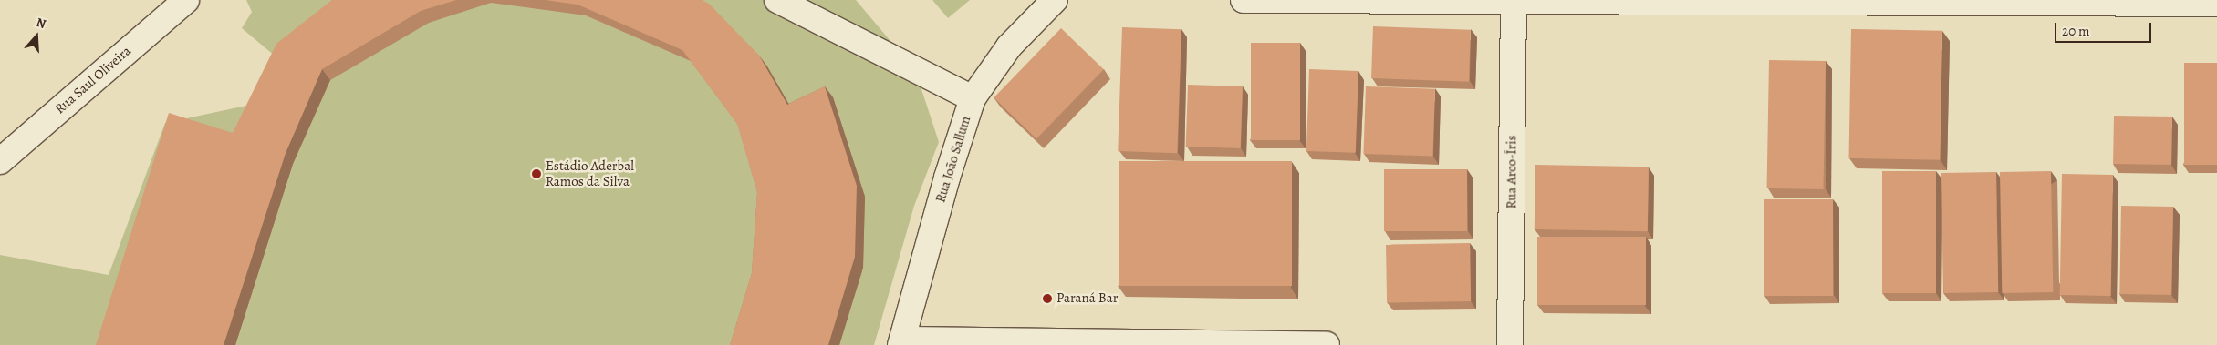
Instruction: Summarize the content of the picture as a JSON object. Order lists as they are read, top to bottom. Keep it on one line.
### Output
{"streets":{"street":["Rua Saul Oliveira","Rua João Sallum","Rua Arco-Íris"]},"places":["Estádio Aderbal Ramos da Silva","Paraná Bar"],"scale_bar":"20 m","north":"top"}
